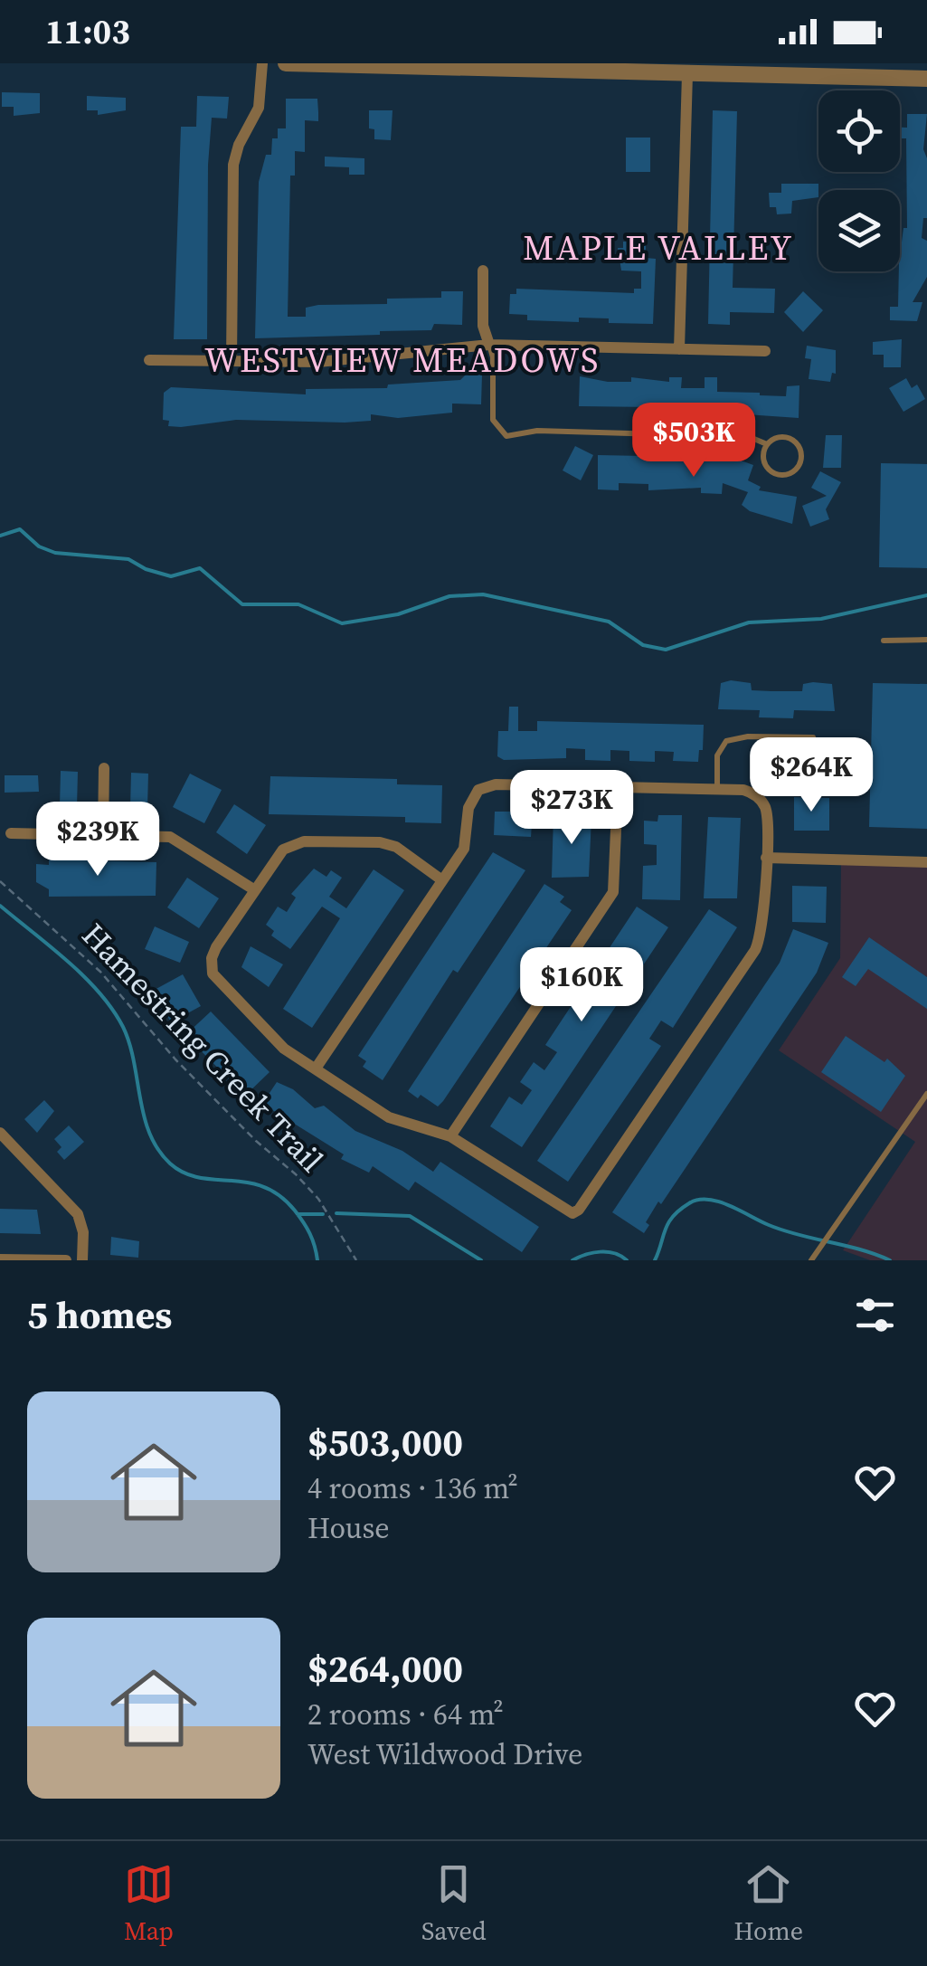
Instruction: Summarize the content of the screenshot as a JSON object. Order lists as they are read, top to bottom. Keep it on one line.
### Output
{"streets":{"path":["Hamestring Creek Trail"]},"districts":["MAPLE VALLEY","WESTVIEW MEADOWS"],"page":{"status":"11:03","price":["$503K","$264K","$273K","$239K","$160K"],"heading":"5 homes","list":[{"name":"$503,000","note":"4 rooms · 136 m² · House"},{"name":"$264,000","note":"2 rooms · 64 m² · West Wildwood Drive"}],"tabs":["Map","Saved","Home"]}}
